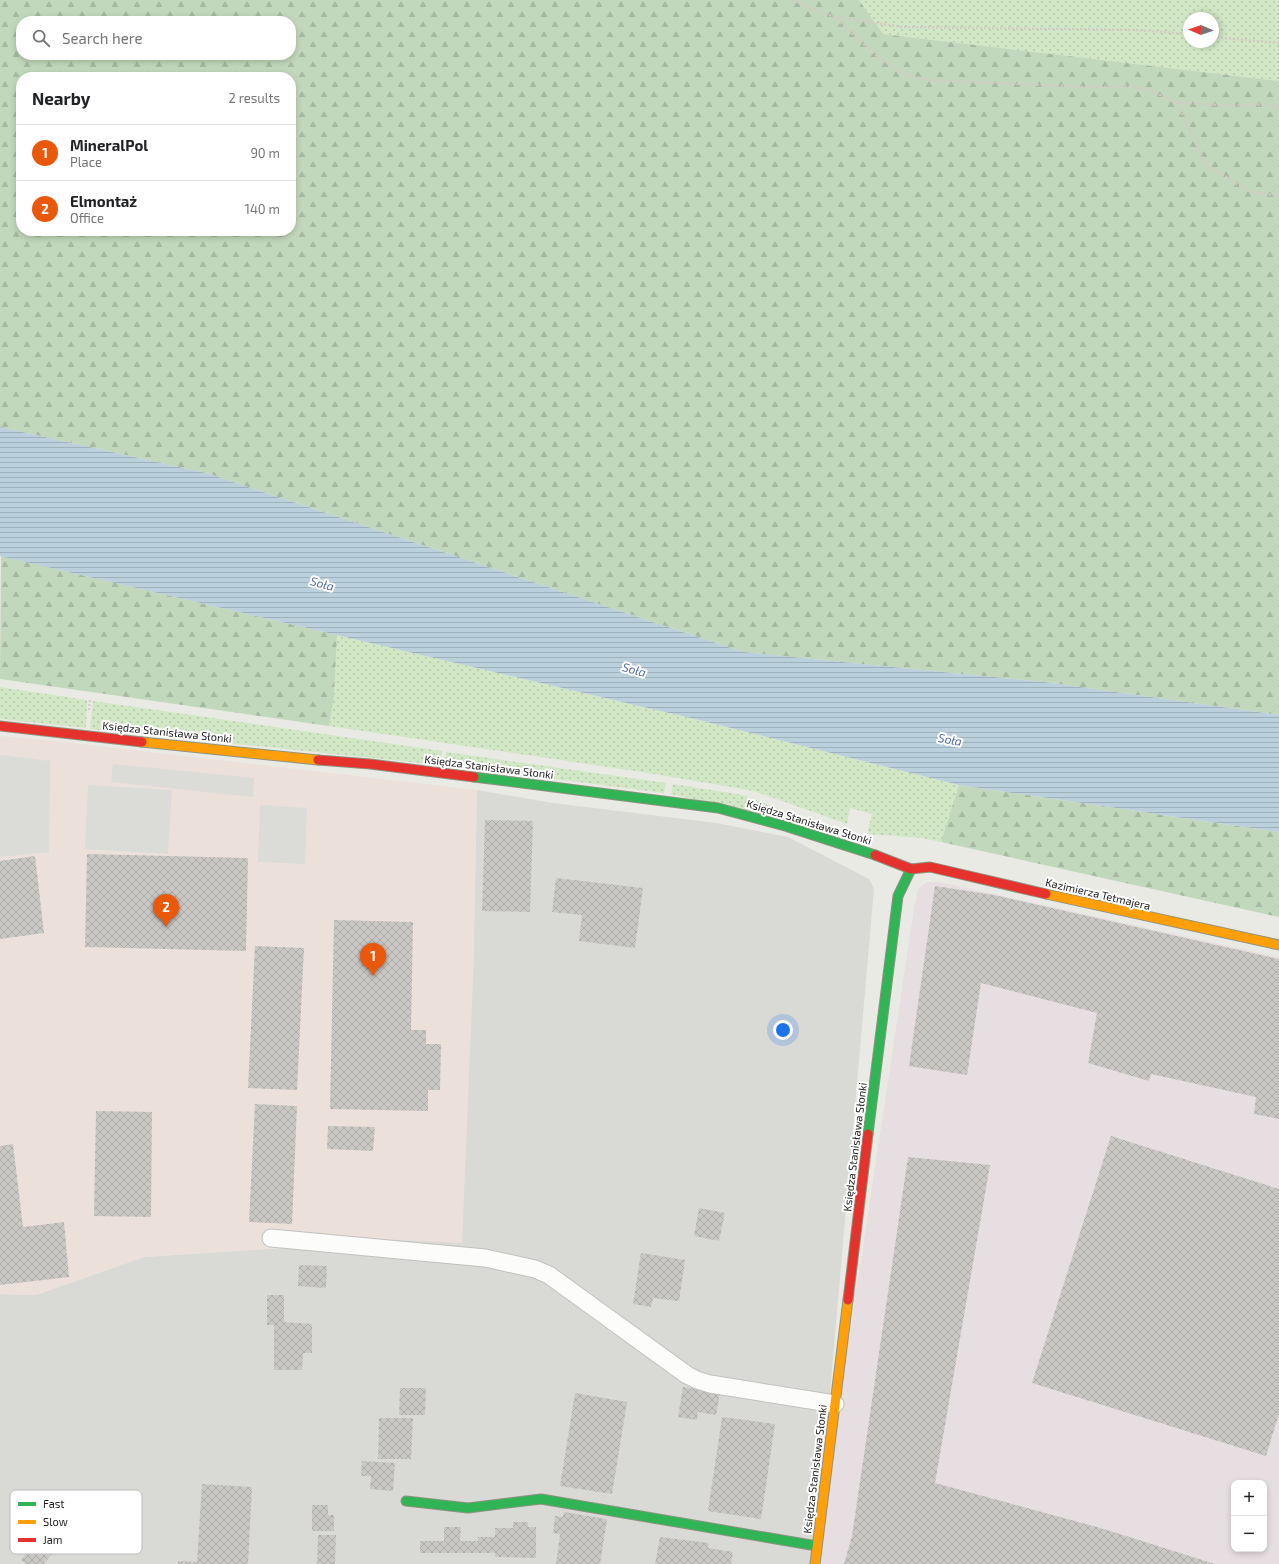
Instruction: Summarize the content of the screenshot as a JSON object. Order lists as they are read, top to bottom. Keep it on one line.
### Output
{"streets":{"street":["Księdza Stanisława Słonki","Kazimierza Tetmajera"]},"crossings":[["Księdza Stanisława Słonki","Kazimierza Tetmajera"]],"water":["Soła"],"legend":["Fast","Slow","Jam"],"north":"left","page":{"search":"Search here","heading":["Nearby","2 results"],"list":[{"mark":"1","name":"MineralPol","note":"Place","value":"90 m"},{"mark":"2","name":"Elmontaż","note":"Office","value":"140 m"}],"pins":["2","1"],"map_buttons":["+","−"]}}
